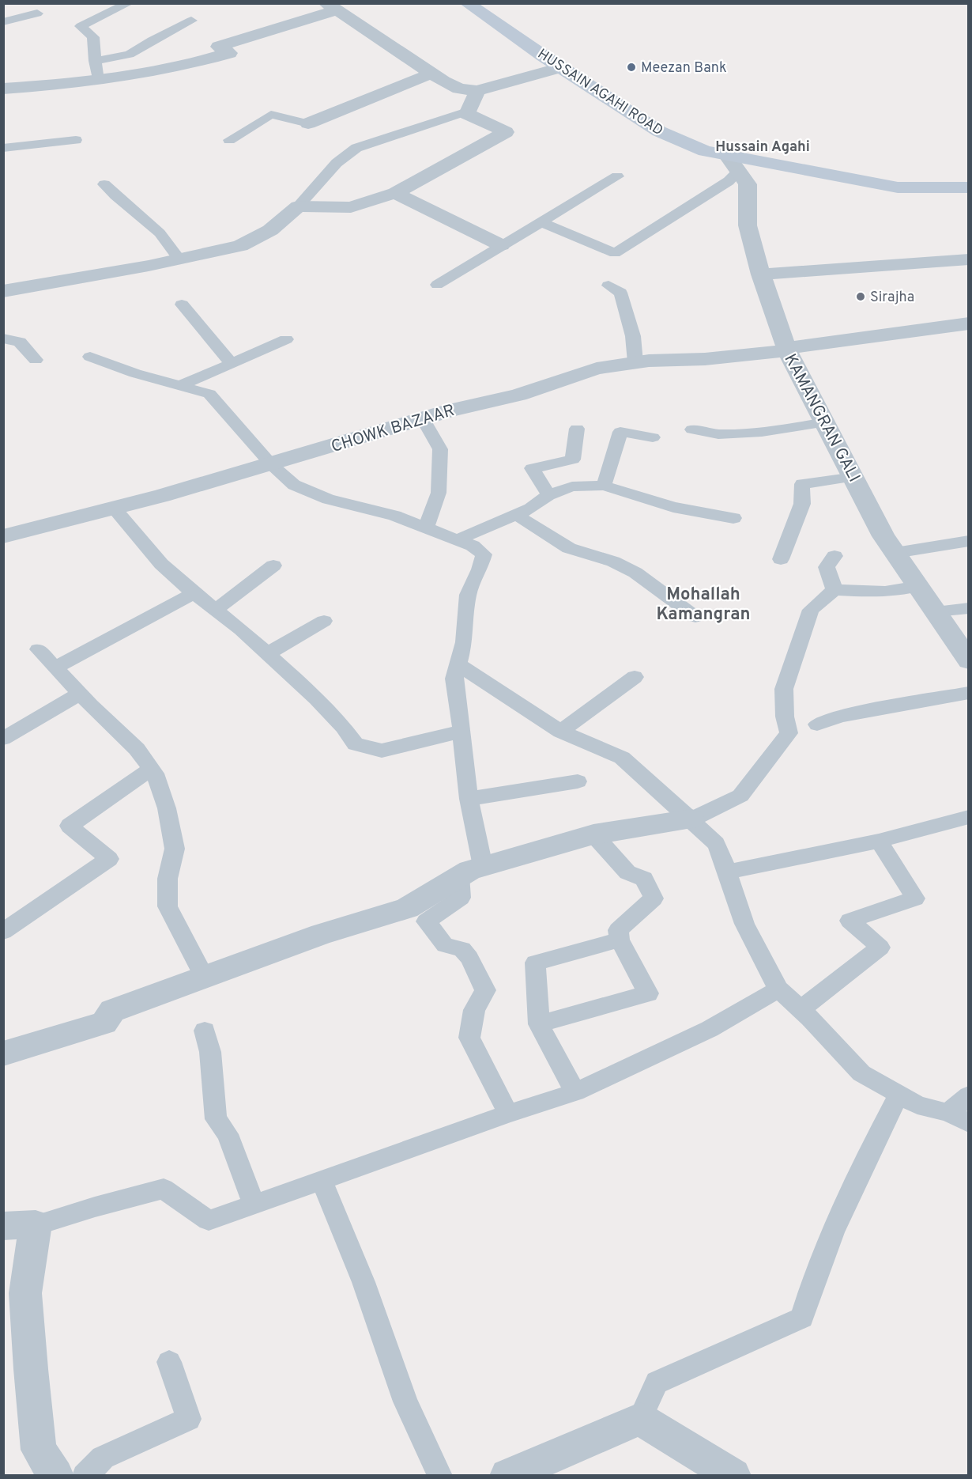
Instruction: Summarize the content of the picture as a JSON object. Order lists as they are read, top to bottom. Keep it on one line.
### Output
{"streets":{"main road":["HUSSAIN AGAHI ROAD"],"street":["KAMANGRAN GALI","CHOWK BAZAAR"]},"crossings":[["HUSSAIN AGAHI ROAD","KAMANGRAN GALI"],["KAMANGRAN GALI","CHOWK BAZAAR"]],"districts":["Hussain Agahi","Mohallah Kamangran"],"places":["Meezan Bank","Sirajha"]}
